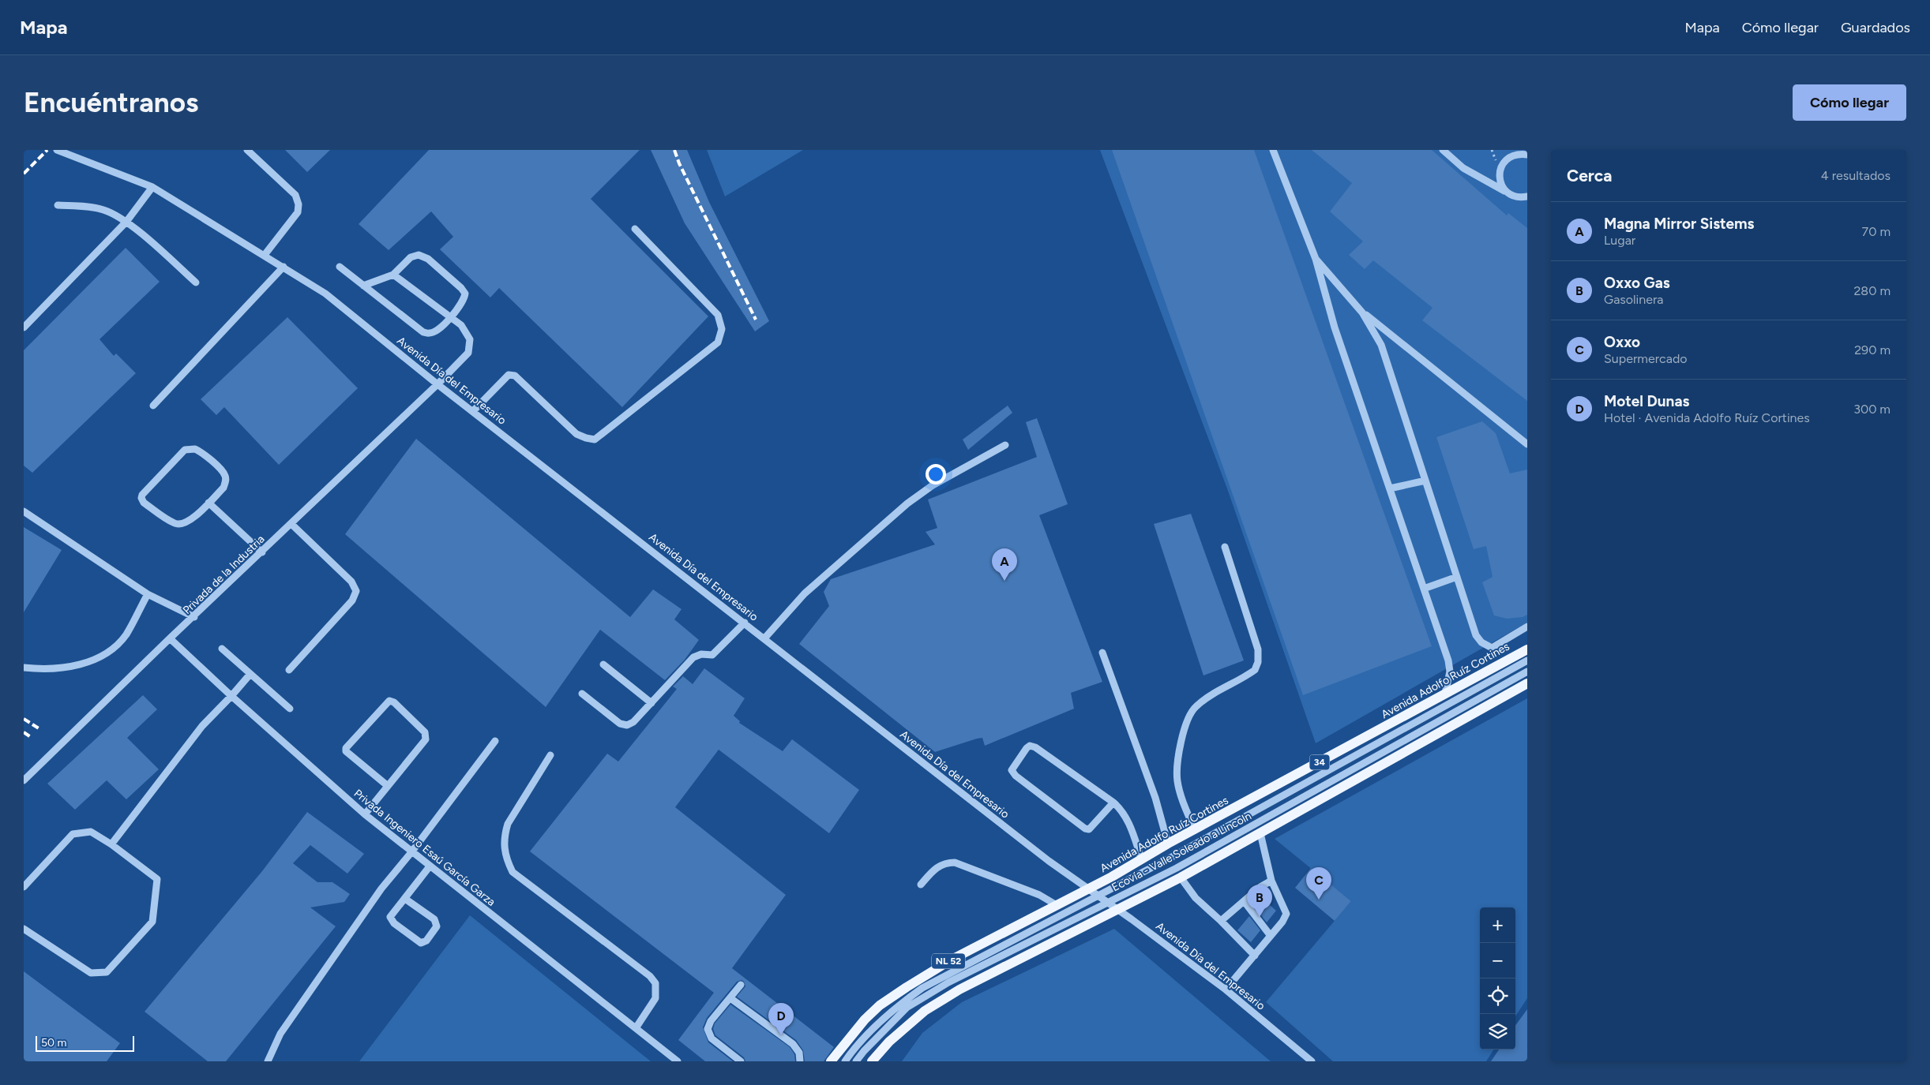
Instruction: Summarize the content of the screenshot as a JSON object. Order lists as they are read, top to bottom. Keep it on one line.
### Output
{"streets":{"main road":["Avenida Adolfo Ruíz Cortines","34","NL 52"],"street":["Avenida Día del Empresario","Privada de la Industria","Privada Ingeniero Esaú García Garza","Ecovía - Valle Soleado a Lincoln"]},"crossings":[["Avenida Día del Empresario","Privada de la Industria"],["Avenida Día del Empresario","Avenida Adolfo Ruíz Cortines"],["Avenida Día del Empresario","Ecovía - Valle Soleado a Lincoln"],["Privada de la Industria","Privada Ingeniero Esaú García Garza"]],"scale_bar":"50 m","page":{"header":"Mapa","nav":["Mapa","Cómo llegar","Guardados"],"buttons":"Cómo llegar","title":"Encuéntranos","heading":["Cerca","4 resultados"],"list":[{"mark":"A","name":"Magna Mirror Sistems","note":"Lugar","value":"70 m"},{"mark":"B","name":"Oxxo Gas","note":"Gasolinera","value":"280 m"},{"mark":"C","name":"Oxxo","note":"Supermercado","value":"290 m"},{"mark":"D","name":"Motel Dunas","note":"Hotel · Avenida Adolfo Ruíz Cortines","value":"300 m"}],"pins":["A","C","B","D"],"map_buttons":["+","−"],"scale":"50 m"}}
